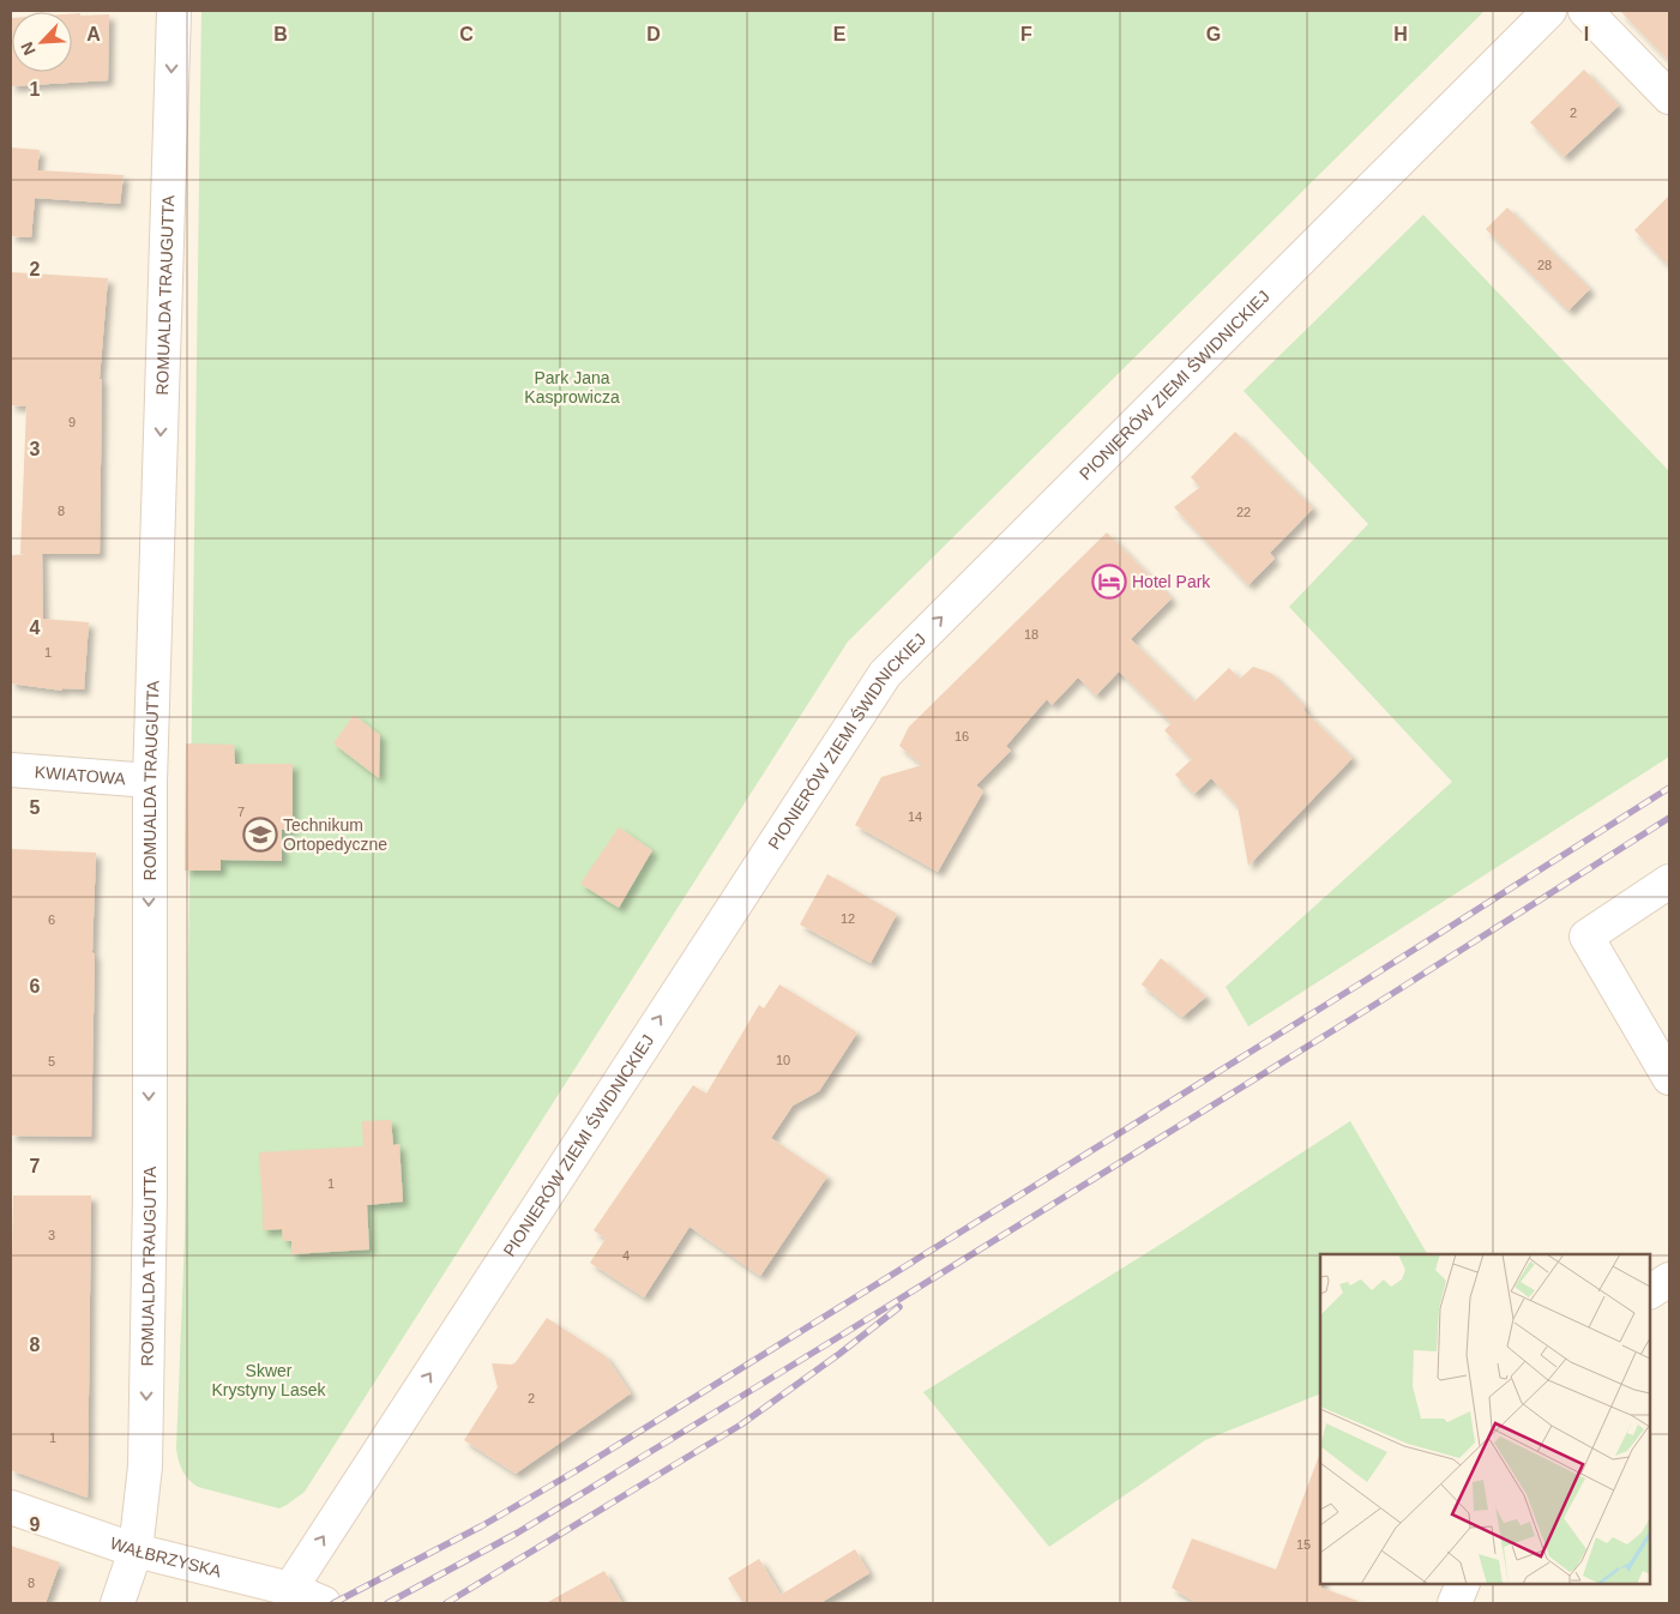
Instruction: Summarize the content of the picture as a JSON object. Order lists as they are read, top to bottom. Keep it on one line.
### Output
{"streets":{"street":["ROMUALDA TRAUGUTTA","PIONIERÓW ZIEMI ŚWIDNICKIEJ","KWIATOWA","WAŁBRZYSKA"]},"crossings":[["ROMUALDA TRAUGUTTA","KWIATOWA"],["ROMUALDA TRAUGUTTA","WAŁBRZYSKA"],["PIONIERÓW ZIEMI ŚWIDNICKIEJ","WAŁBRZYSKA"]],"one_way":["ROMUALDA TRAUGUTTA","PIONIERÓW ZIEMI ŚWIDNICKIEJ"],"parks":["Park Jana Kasprowicza","Skwer Krystyny Lasek"],"places":{"hotel":["Hotel Park"],"school or university":["Technikum Ortopedyczne"]},"house_numbers":["2","28","9","8","22","18","1","16","7","14","12","6","10","5","1","3","4","2","1","15","8"],"north":"bottom left","grid":{"columns":["A","B","C","D","E","F","G","H","I"],"rows":["1","2","3","4","5","6","7","8","9"]}}
